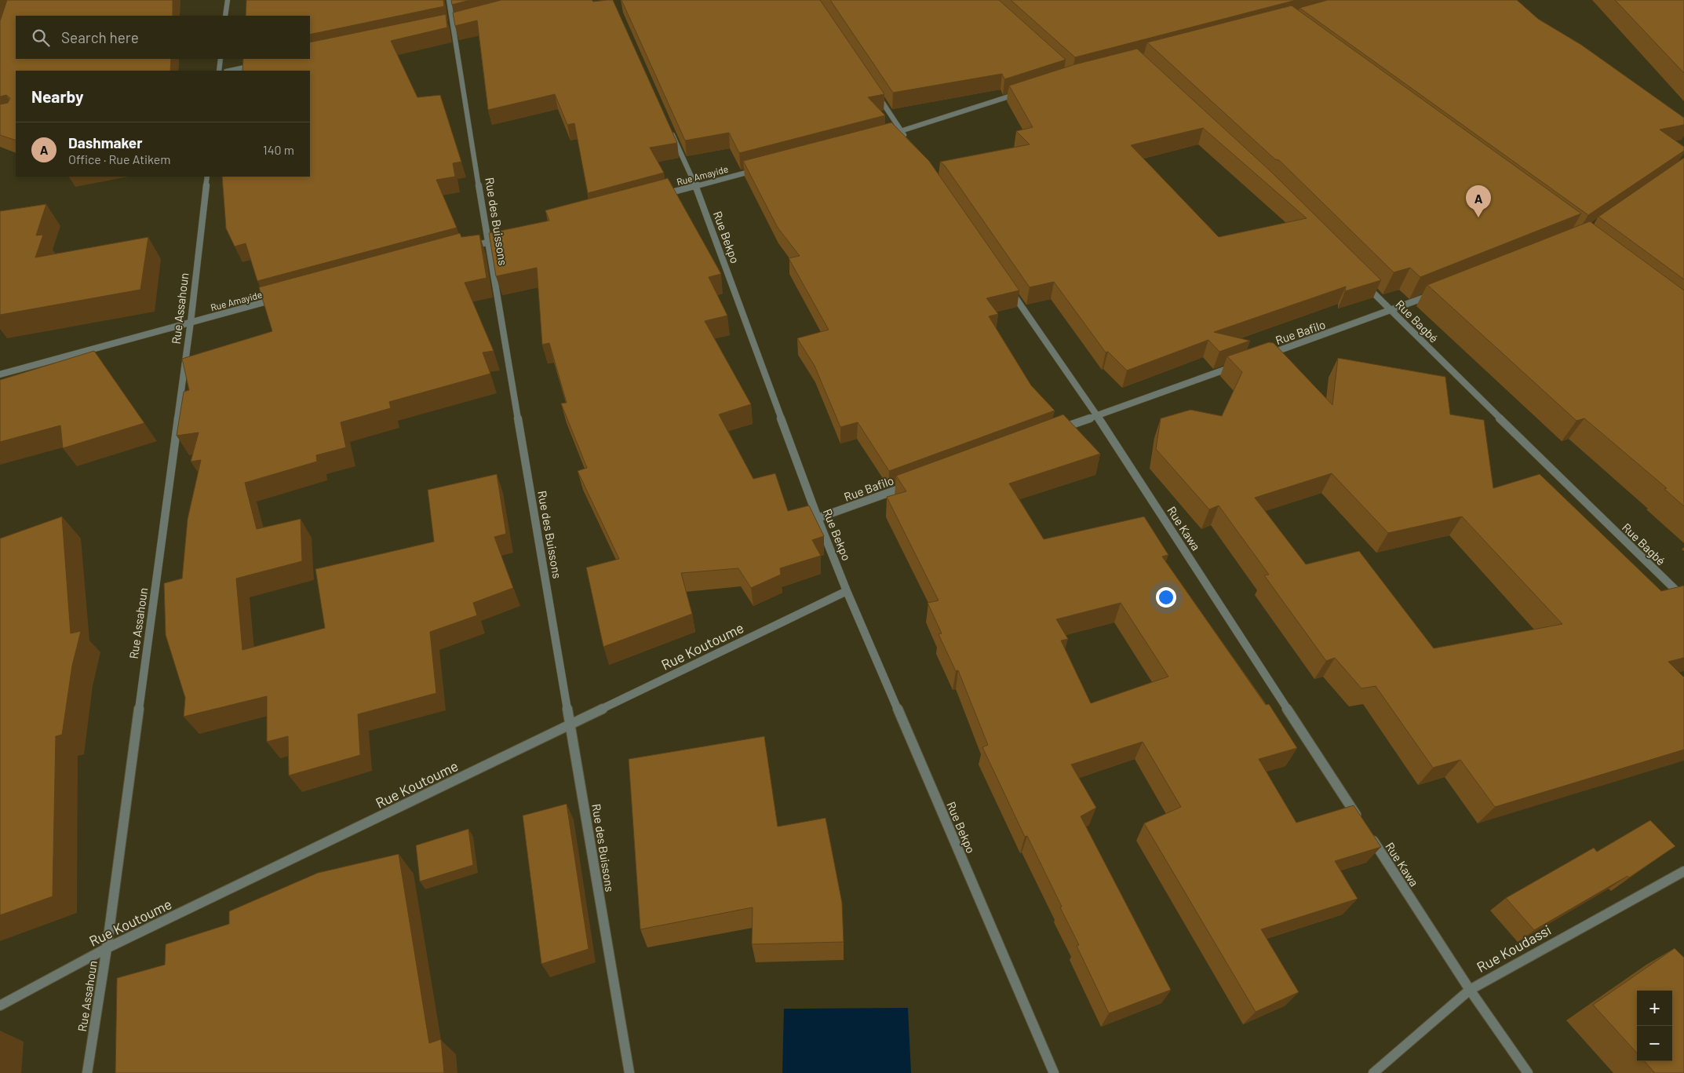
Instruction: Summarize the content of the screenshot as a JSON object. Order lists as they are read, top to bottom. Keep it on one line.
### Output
{"streets":{"street":["Rue Amayide","Rue des Buissons","Rue Bekpo","Rue Assahoun","Rue Bagbé","Rue Bafilo","Rue Kawa","Rue Koutoume","Rue Koudassi"]},"crossings":[["Rue Amayide","Rue Bekpo"],["Rue Amayide","Rue Assahoun"],["Rue des Buissons","Rue Koutoume"],["Rue Bekpo","Rue Bafilo"],["Rue Bekpo","Rue Koutoume"],["Rue Assahoun","Rue Koutoume"],["Rue Bagbé","Rue Bafilo"],["Rue Kawa","Rue Koudassi"]],"page":{"search":"Search here","heading":"Nearby","list":[{"mark":"A","name":"Dashmaker","note":"Office · Rue Atikem","value":"140 m"}],"pins":"A","map_buttons":["+","−"]}}
